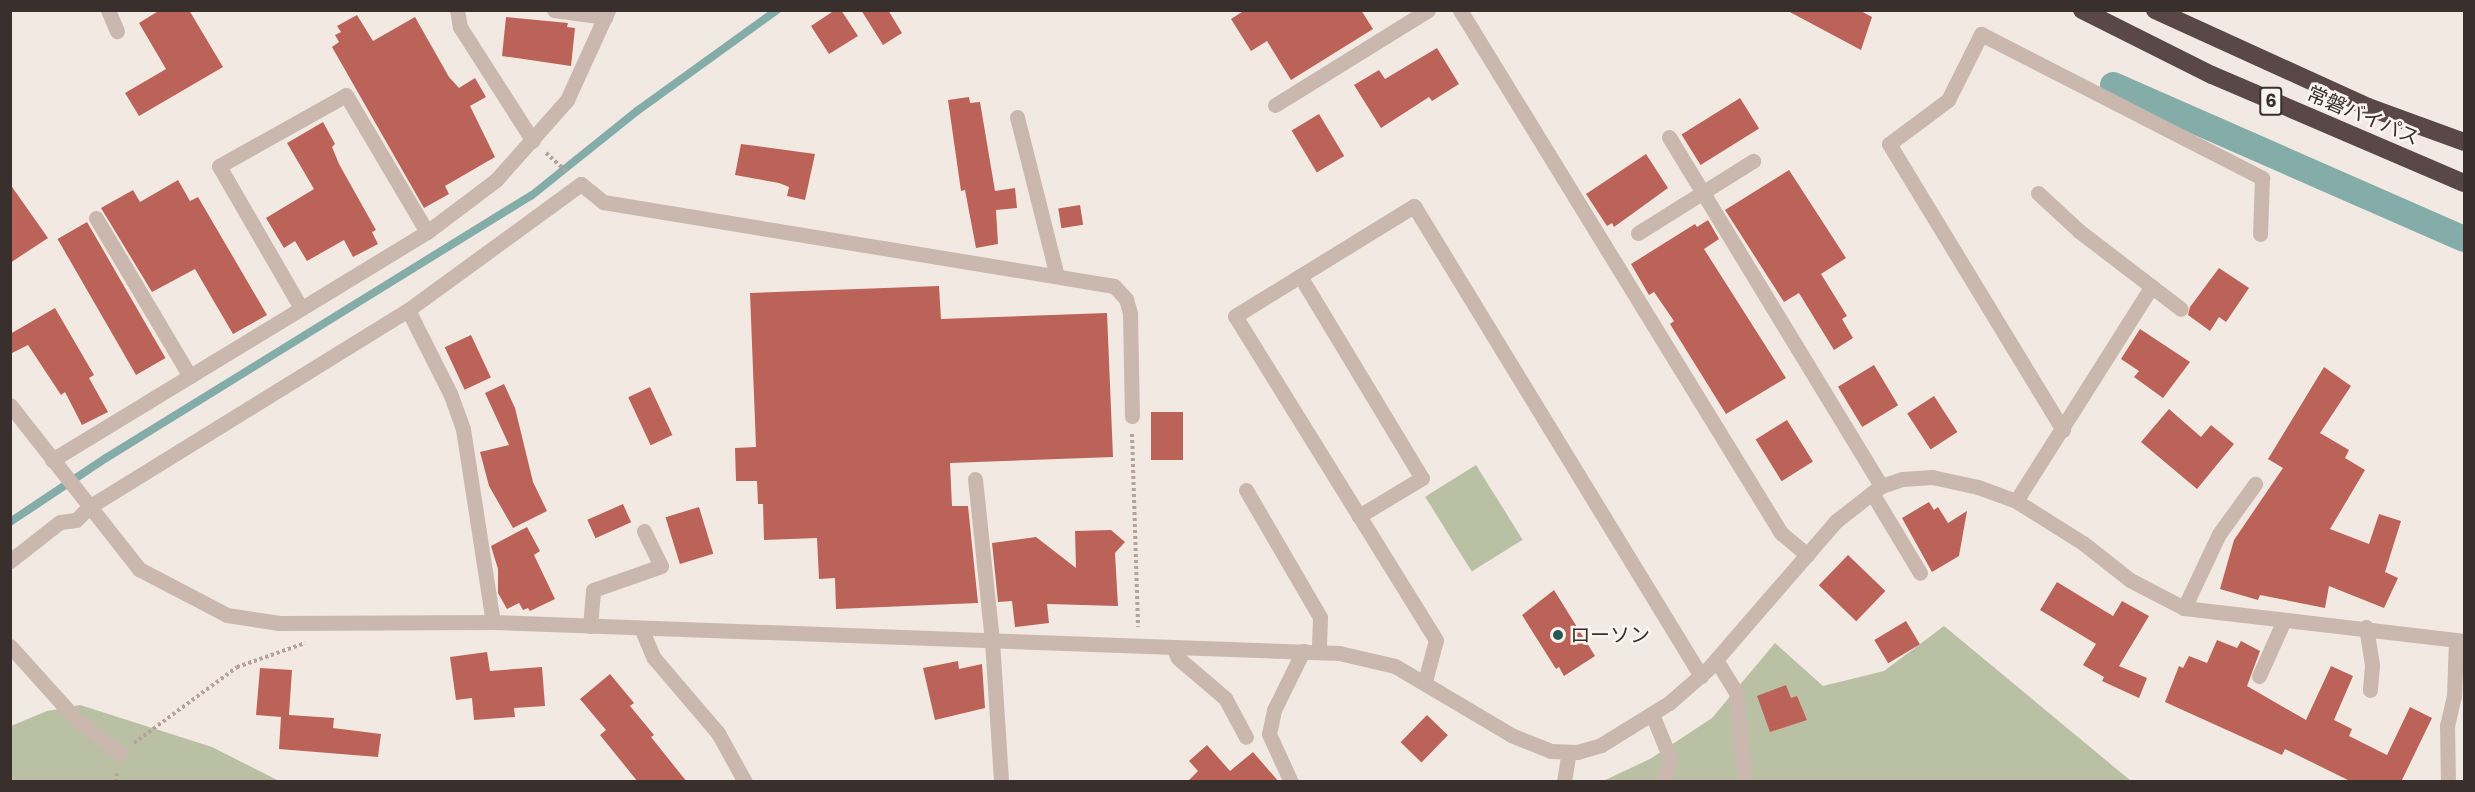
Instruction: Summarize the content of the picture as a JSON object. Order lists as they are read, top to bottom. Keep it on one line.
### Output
{"streets":{"highway":["6","常磐バイパス"]},"places":["ローソン"]}
